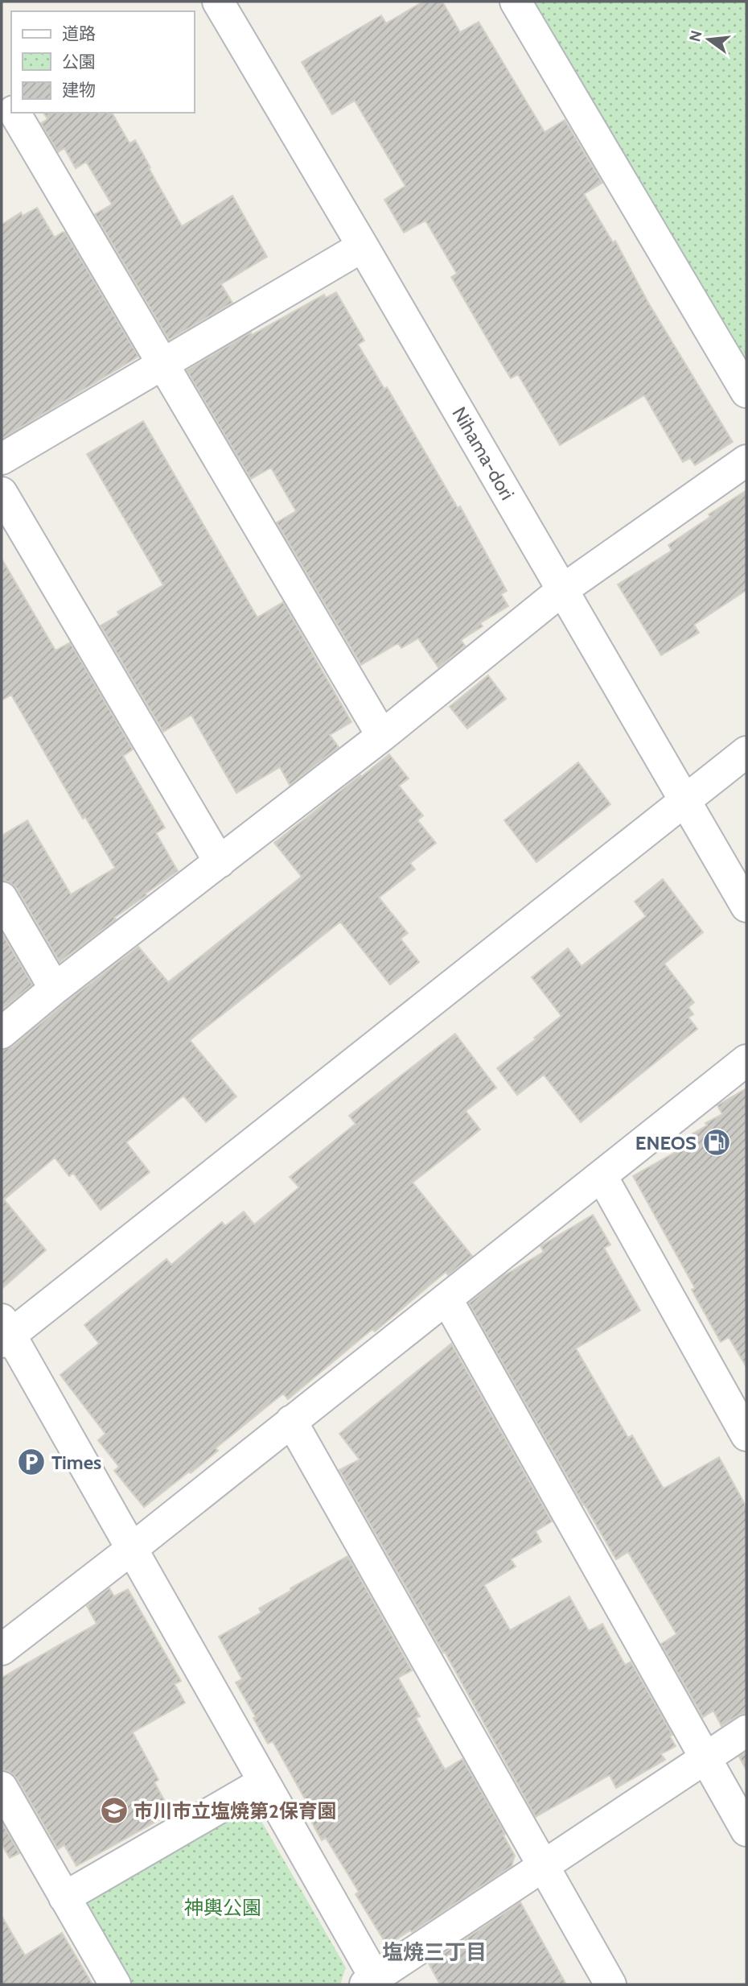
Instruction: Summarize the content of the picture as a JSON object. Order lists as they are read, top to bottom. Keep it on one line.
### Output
{"streets":{"street":["Nihama-dori"]},"districts":["塩焼三丁目"],"parks":["神輿公園"],"places":{"fuel station":["ENEOS"],"parking":["Times"],"school or university":["市川市立塩焼第2保育園"]},"legend":["道路","公園","建物"],"north":"left"}
